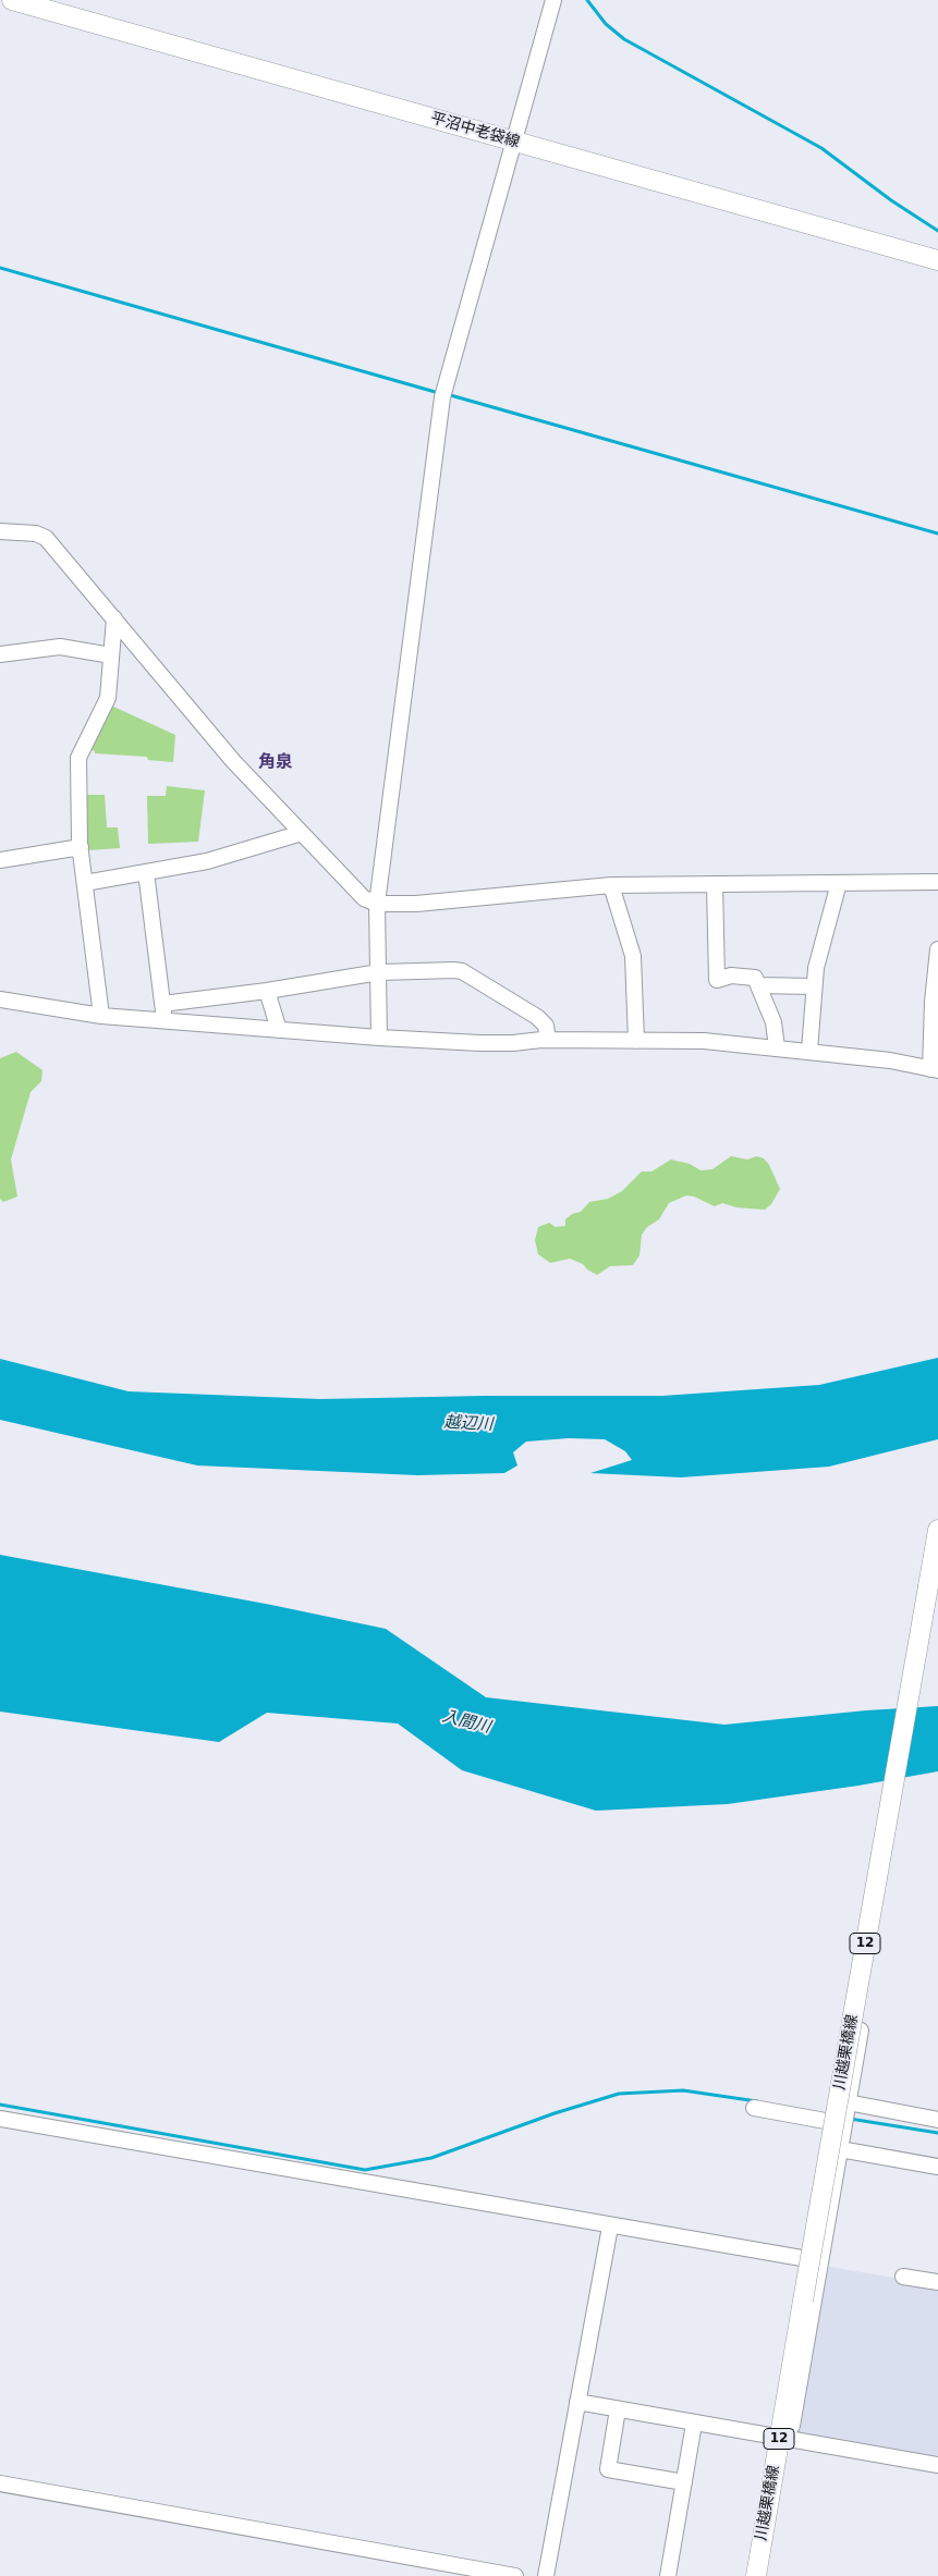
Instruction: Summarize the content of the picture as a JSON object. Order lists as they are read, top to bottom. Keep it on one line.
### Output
{"streets":{"main road":["平沼中老袋線","12","川越栗橋線"]},"districts":["角泉"],"water":["越辺川","入間川"]}
